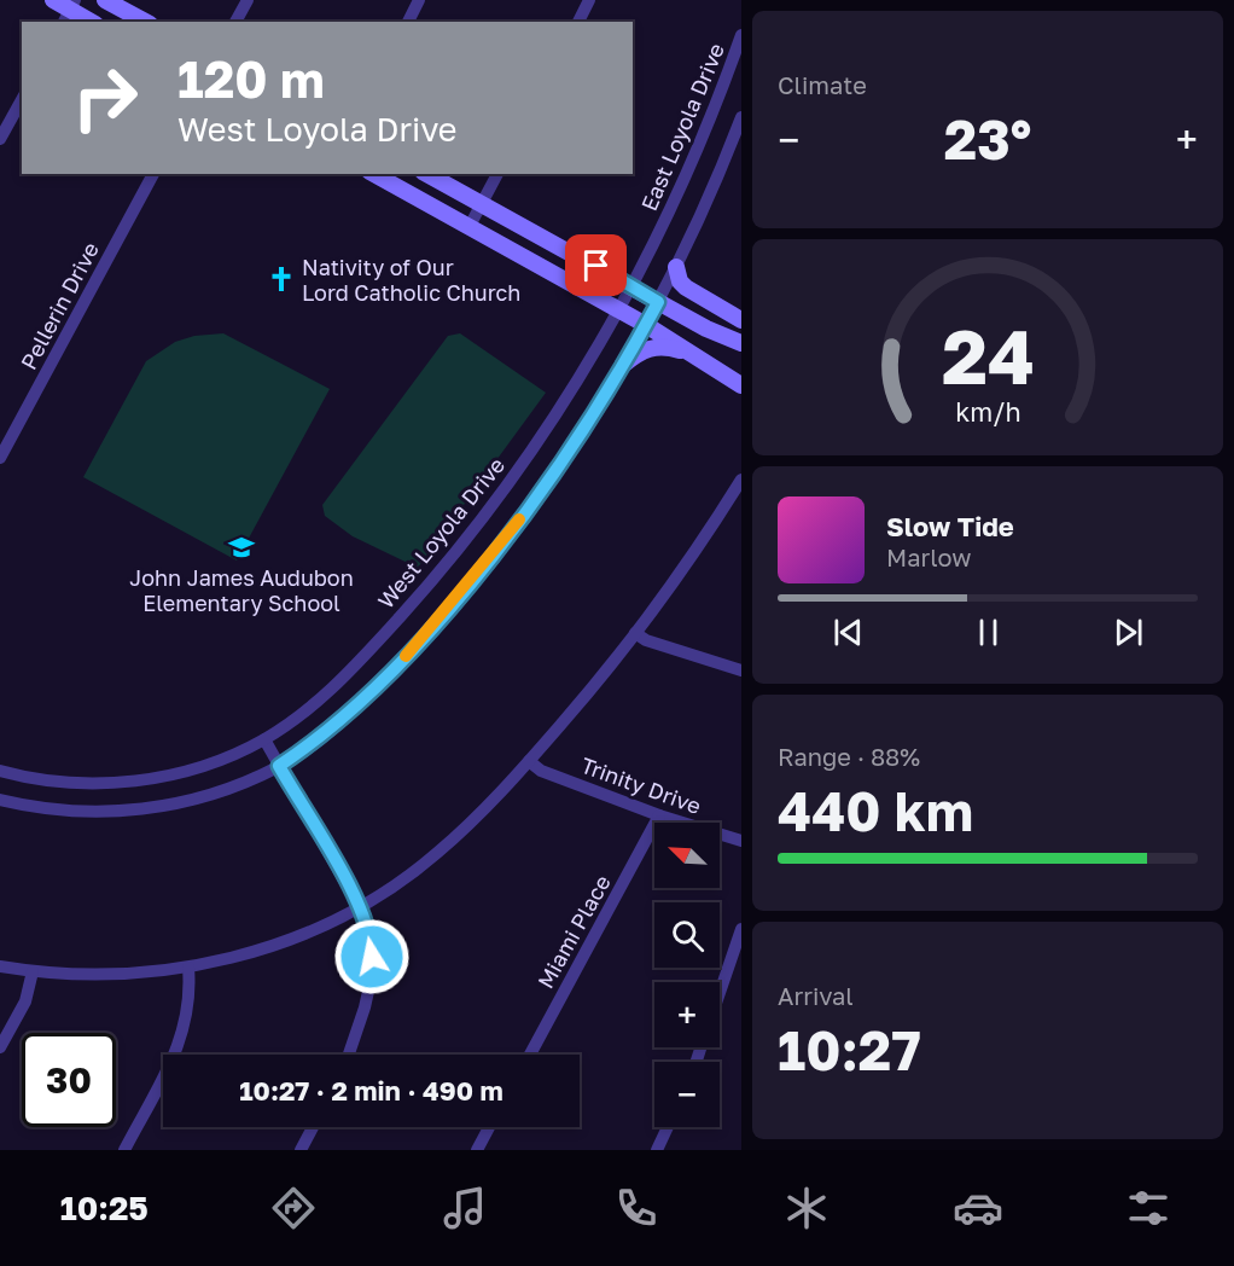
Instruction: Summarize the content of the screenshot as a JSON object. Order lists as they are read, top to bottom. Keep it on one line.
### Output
{"streets":{"street":["East Loyola Drive","Pellerin Drive","West Loyola Drive","Trinity Drive","Miami Place"]},"crossings":[["East Loyola Drive","West Loyola Drive"],["Trinity Drive","Miami Place"]],"places":{"church":["Nativity of Our Lord Catholic Church"],"school or university":["John James Audubon Elementary School"]},"north":"top left","page":{"tile":["Climate",["Range · 88%","440 km"],["Arrival","10:27"]],"turn":["120 m","West Loyola Drive"],"heat":["−","23°","+"],"song":["Slow Tide","Marlow"],"map_buttons":["+","−"],"limit":"30","trip":"10:27 · 2 min · 490 m","tabs":"10:25","gauge":["24","km/h"]}}
